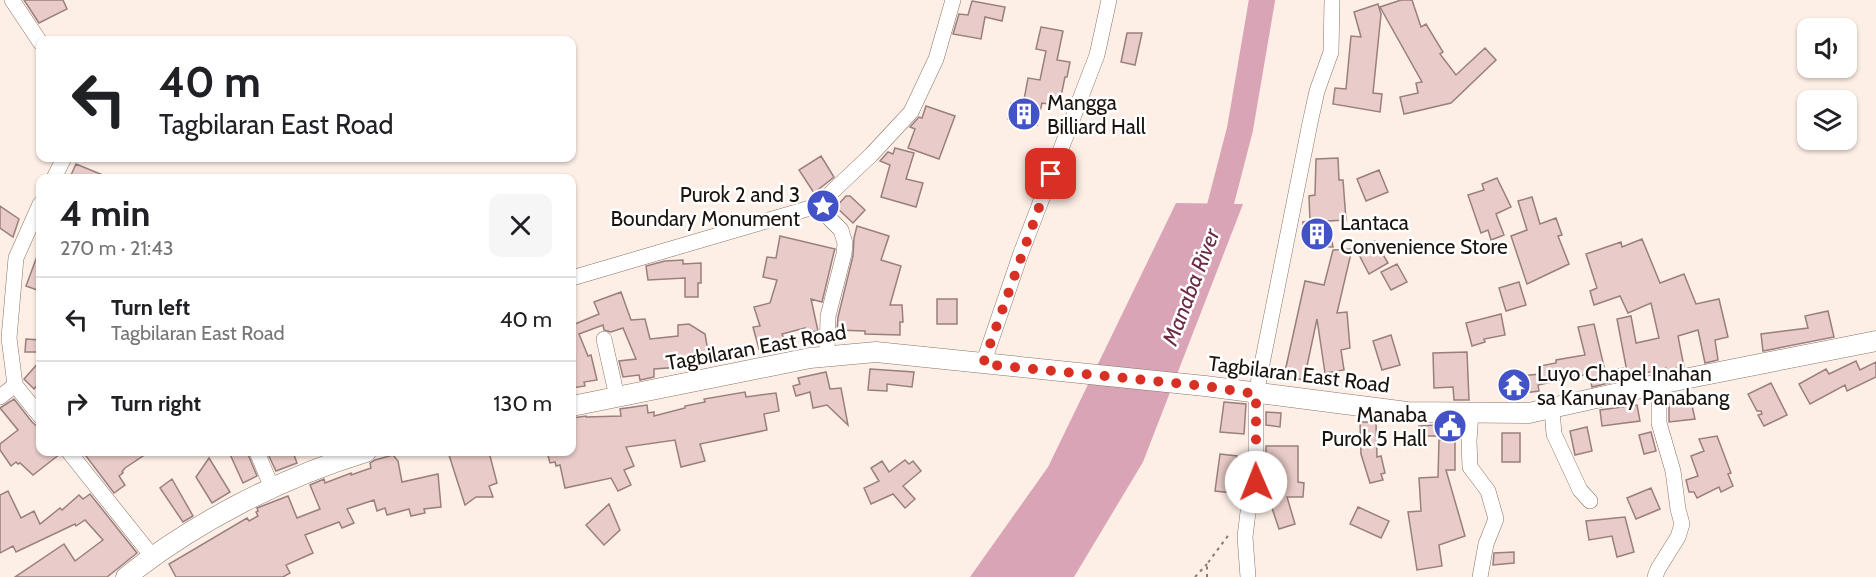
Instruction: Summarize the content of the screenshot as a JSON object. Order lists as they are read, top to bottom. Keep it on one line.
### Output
{"streets":{"main road":["Tagbilaran East Road"]},"water":["Manaba River"],"places":{"building":["Mangga Billiard Hall","Lantaca Convenience Store"],"place":["Purok 2 and 3 Boundary Monument"],"temple":["Luyo Chapel Inahan sa Kanunay Panabang"],"public building":["Manaba Purok 5 Hall"]},"page":{"turn":["40 m","Tagbilaran East Road"],"heading":["4 min","270 m · 21:43"],"list":[{"name":"Turn left","note":"Tagbilaran East Road","value":"40 m"},{"name":"Turn right","value":"130 m"}]}}
